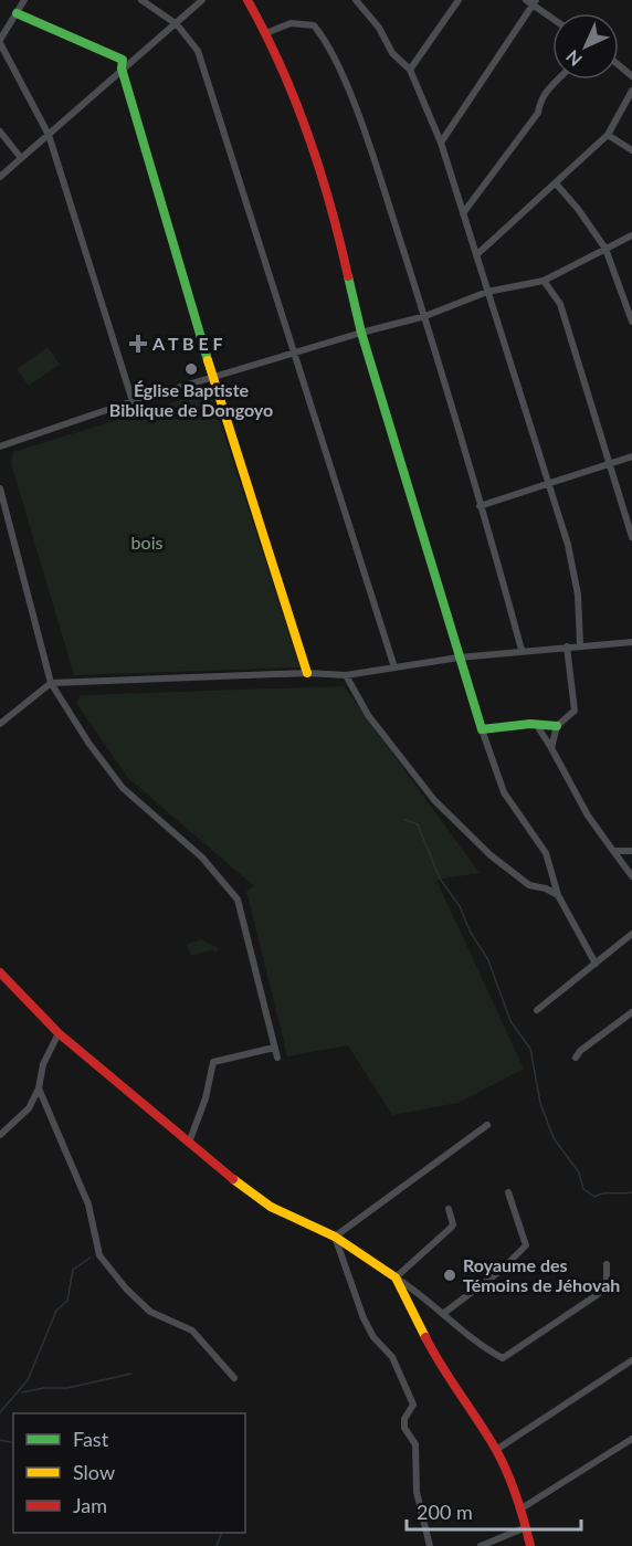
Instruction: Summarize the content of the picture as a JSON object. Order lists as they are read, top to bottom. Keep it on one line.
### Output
{"parks":["bois"],"places":{"health":["A T B E F"],"other":["Église Baptiste Biblique de Dongoyo","Royaume des Témoins de Jéhovah"]},"legend":["Fast","Slow","Jam"],"scale_bar":"200 m","north":"bottom left"}
